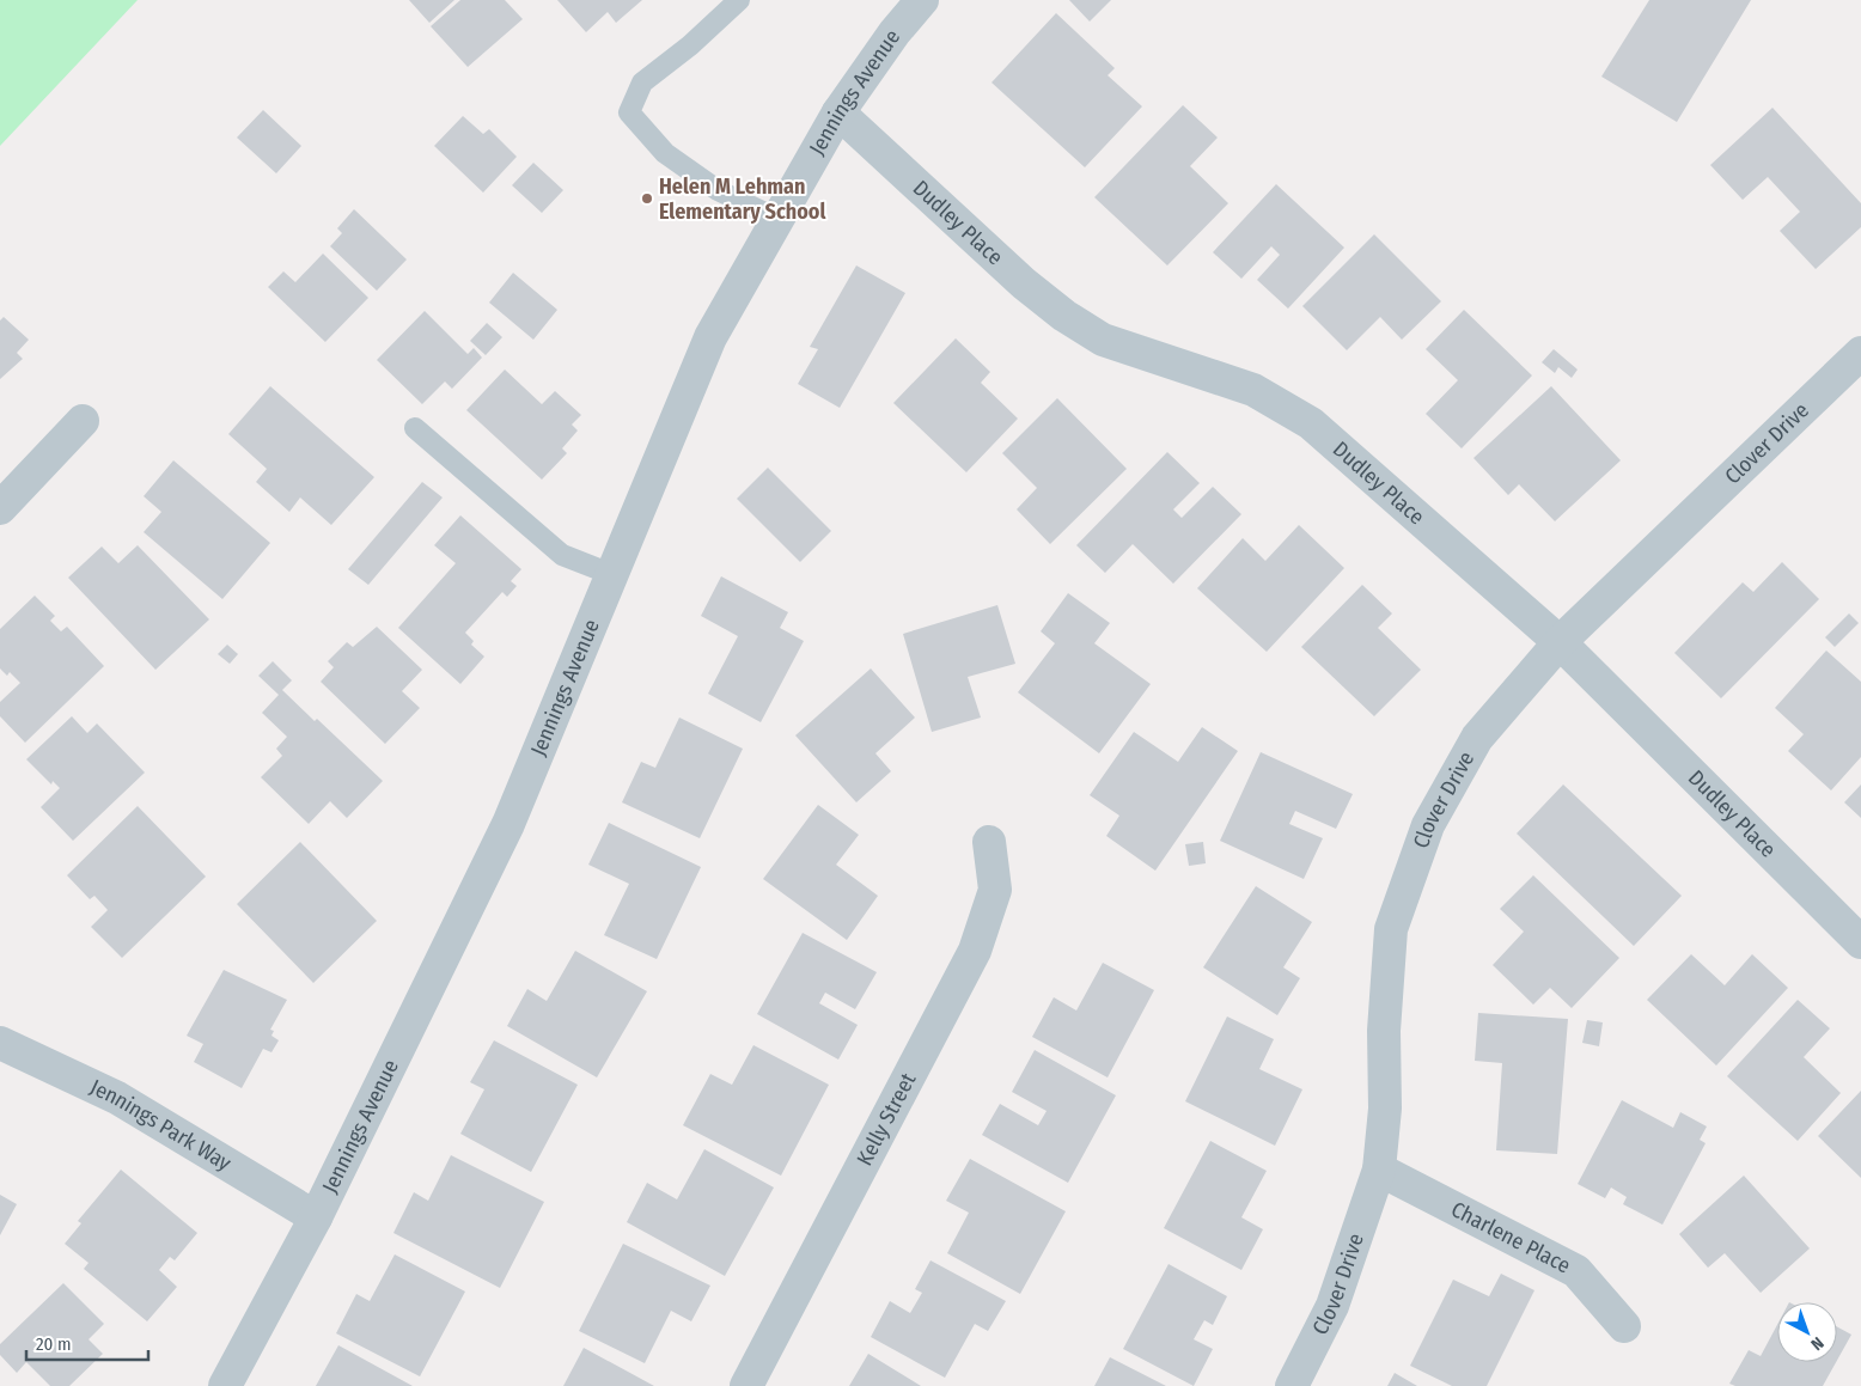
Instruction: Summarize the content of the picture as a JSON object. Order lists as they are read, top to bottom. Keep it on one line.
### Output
{"streets":{"street":["Jennings Avenue","Dudley Place","Clover Drive","Kelly Street","Jennings Park Way","Charlene Place"]},"crossings":[["Jennings Avenue","Dudley Place"],["Jennings Avenue","Jennings Park Way"],["Dudley Place","Clover Drive"],["Clover Drive","Charlene Place"]],"places":["Helen M Lehman Elementary School"],"scale_bar":"20 m","north":"bottom right"}
